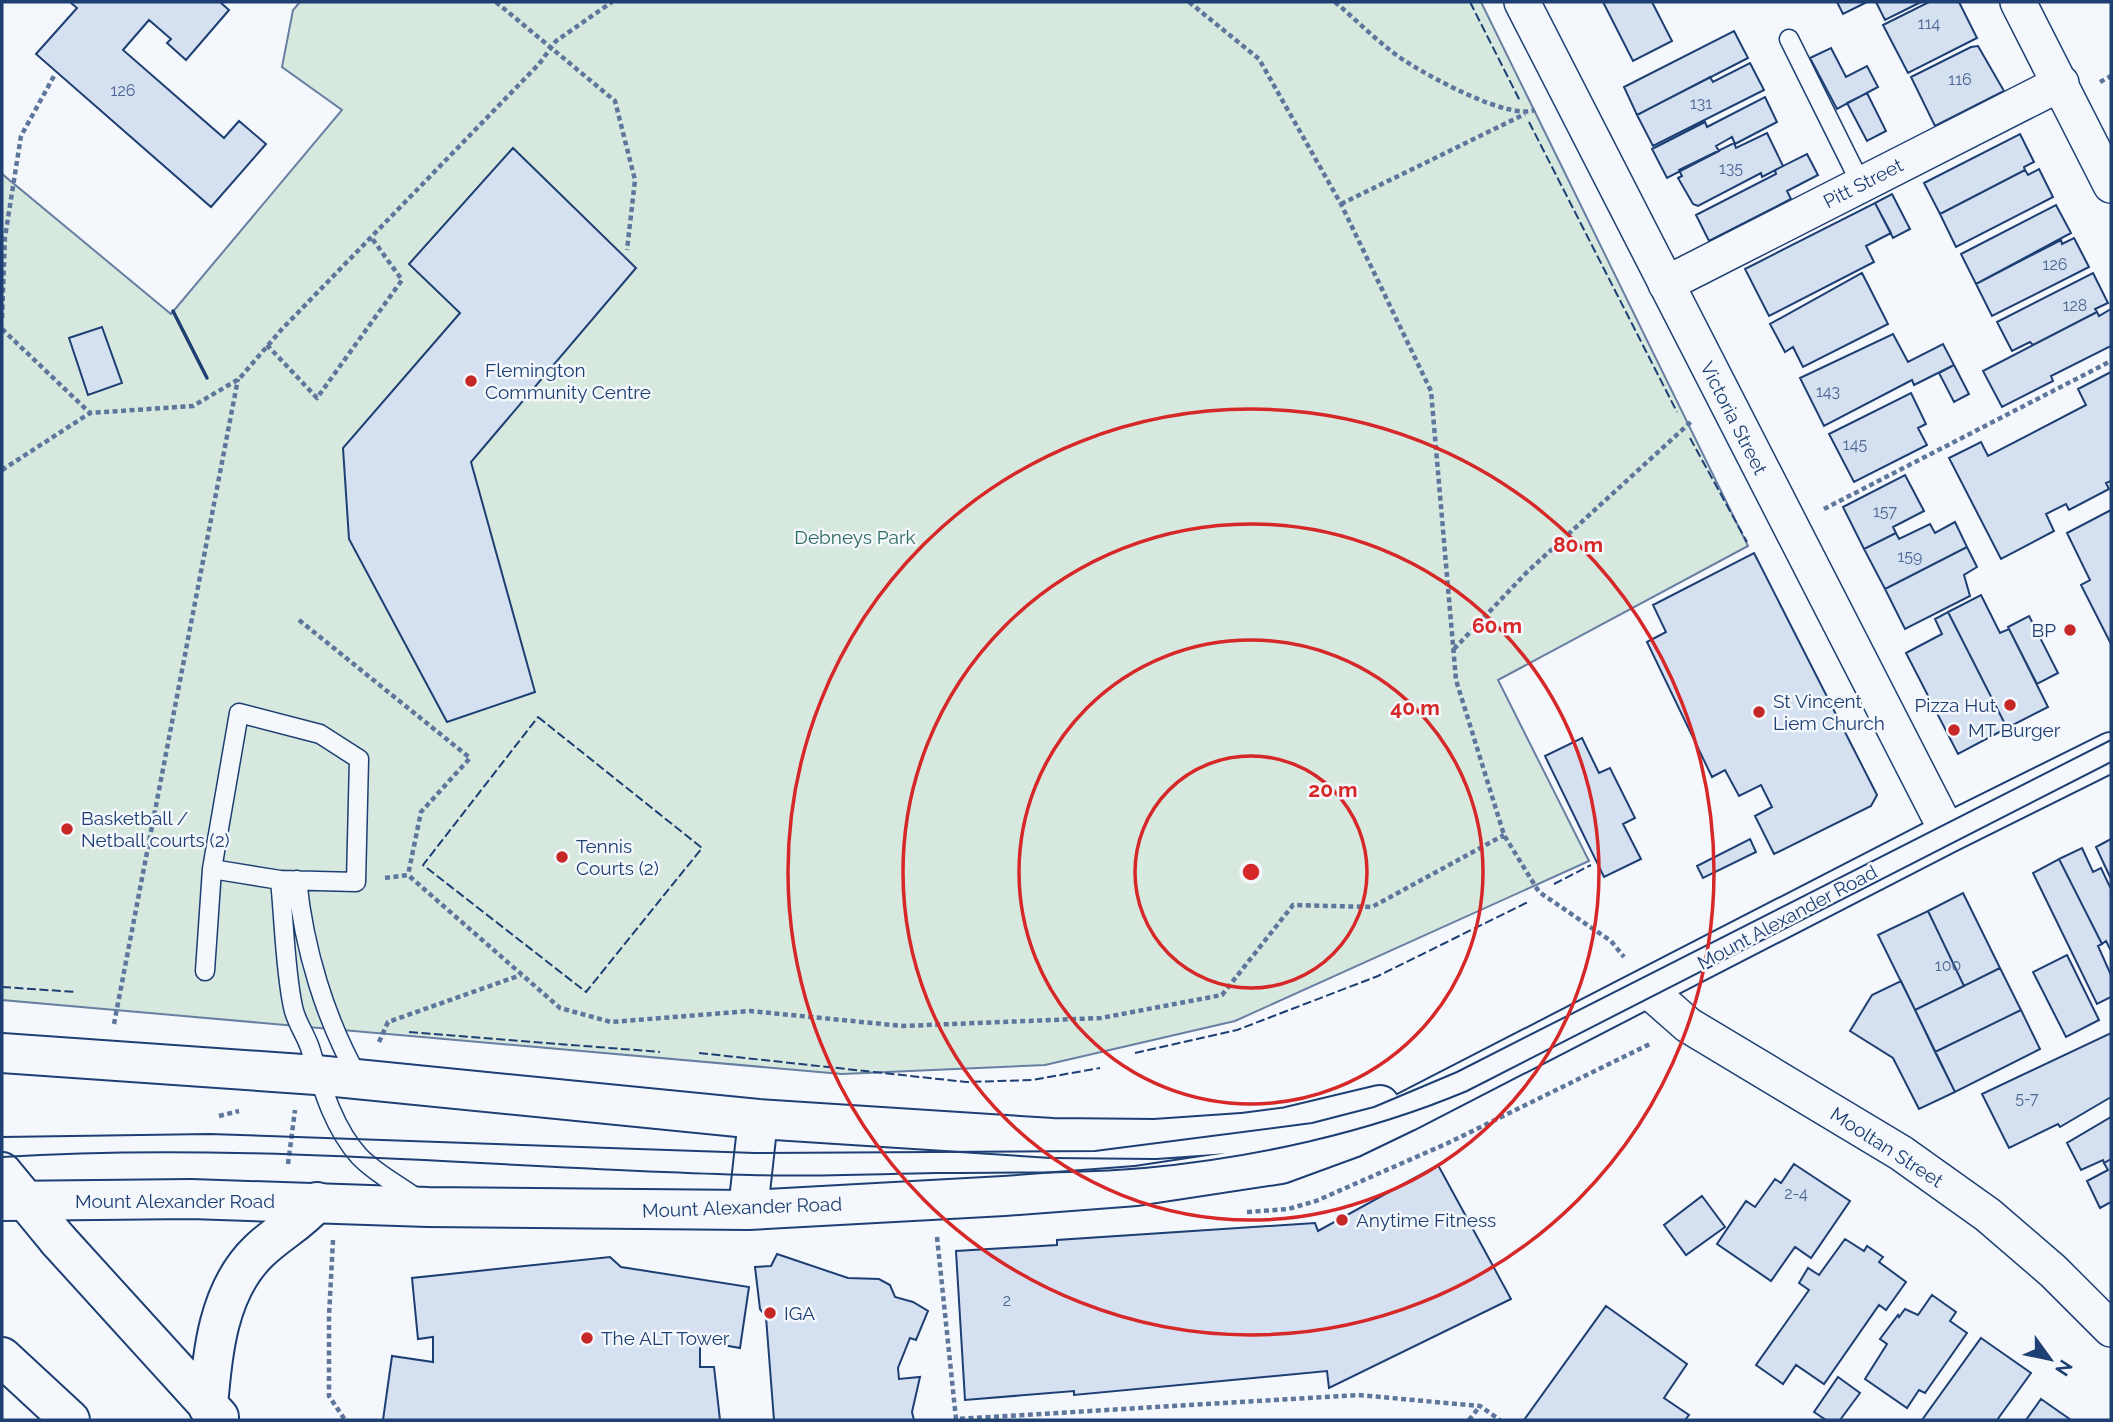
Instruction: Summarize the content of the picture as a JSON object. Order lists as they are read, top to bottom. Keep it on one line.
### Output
{"streets":{"main road":["Mount Alexander Road"],"street":["Pitt Street","Victoria Street","Mooltan Street"]},"crossings":[["Pitt Street","Victoria Street"],["Victoria Street","Mount Alexander Road"],["Mount Alexander Road","Mooltan Street"]],"parks":["Debneys Park"],"places":["Flemington Community Centre","BP","Pizza Hut","St Vincent Liem Church","MT Burger","Basketball / Netball courts (2)","Tennis Courts (2)","Anytime Fitness","IGA","The ALT Tower"],"house_numbers":["114","116","126","131","135","126","128","143","145","157","159","100","5-7","2-4","2"],"north":"bottom right","rings":["80 m","60 m","40 m","20 m"]}
